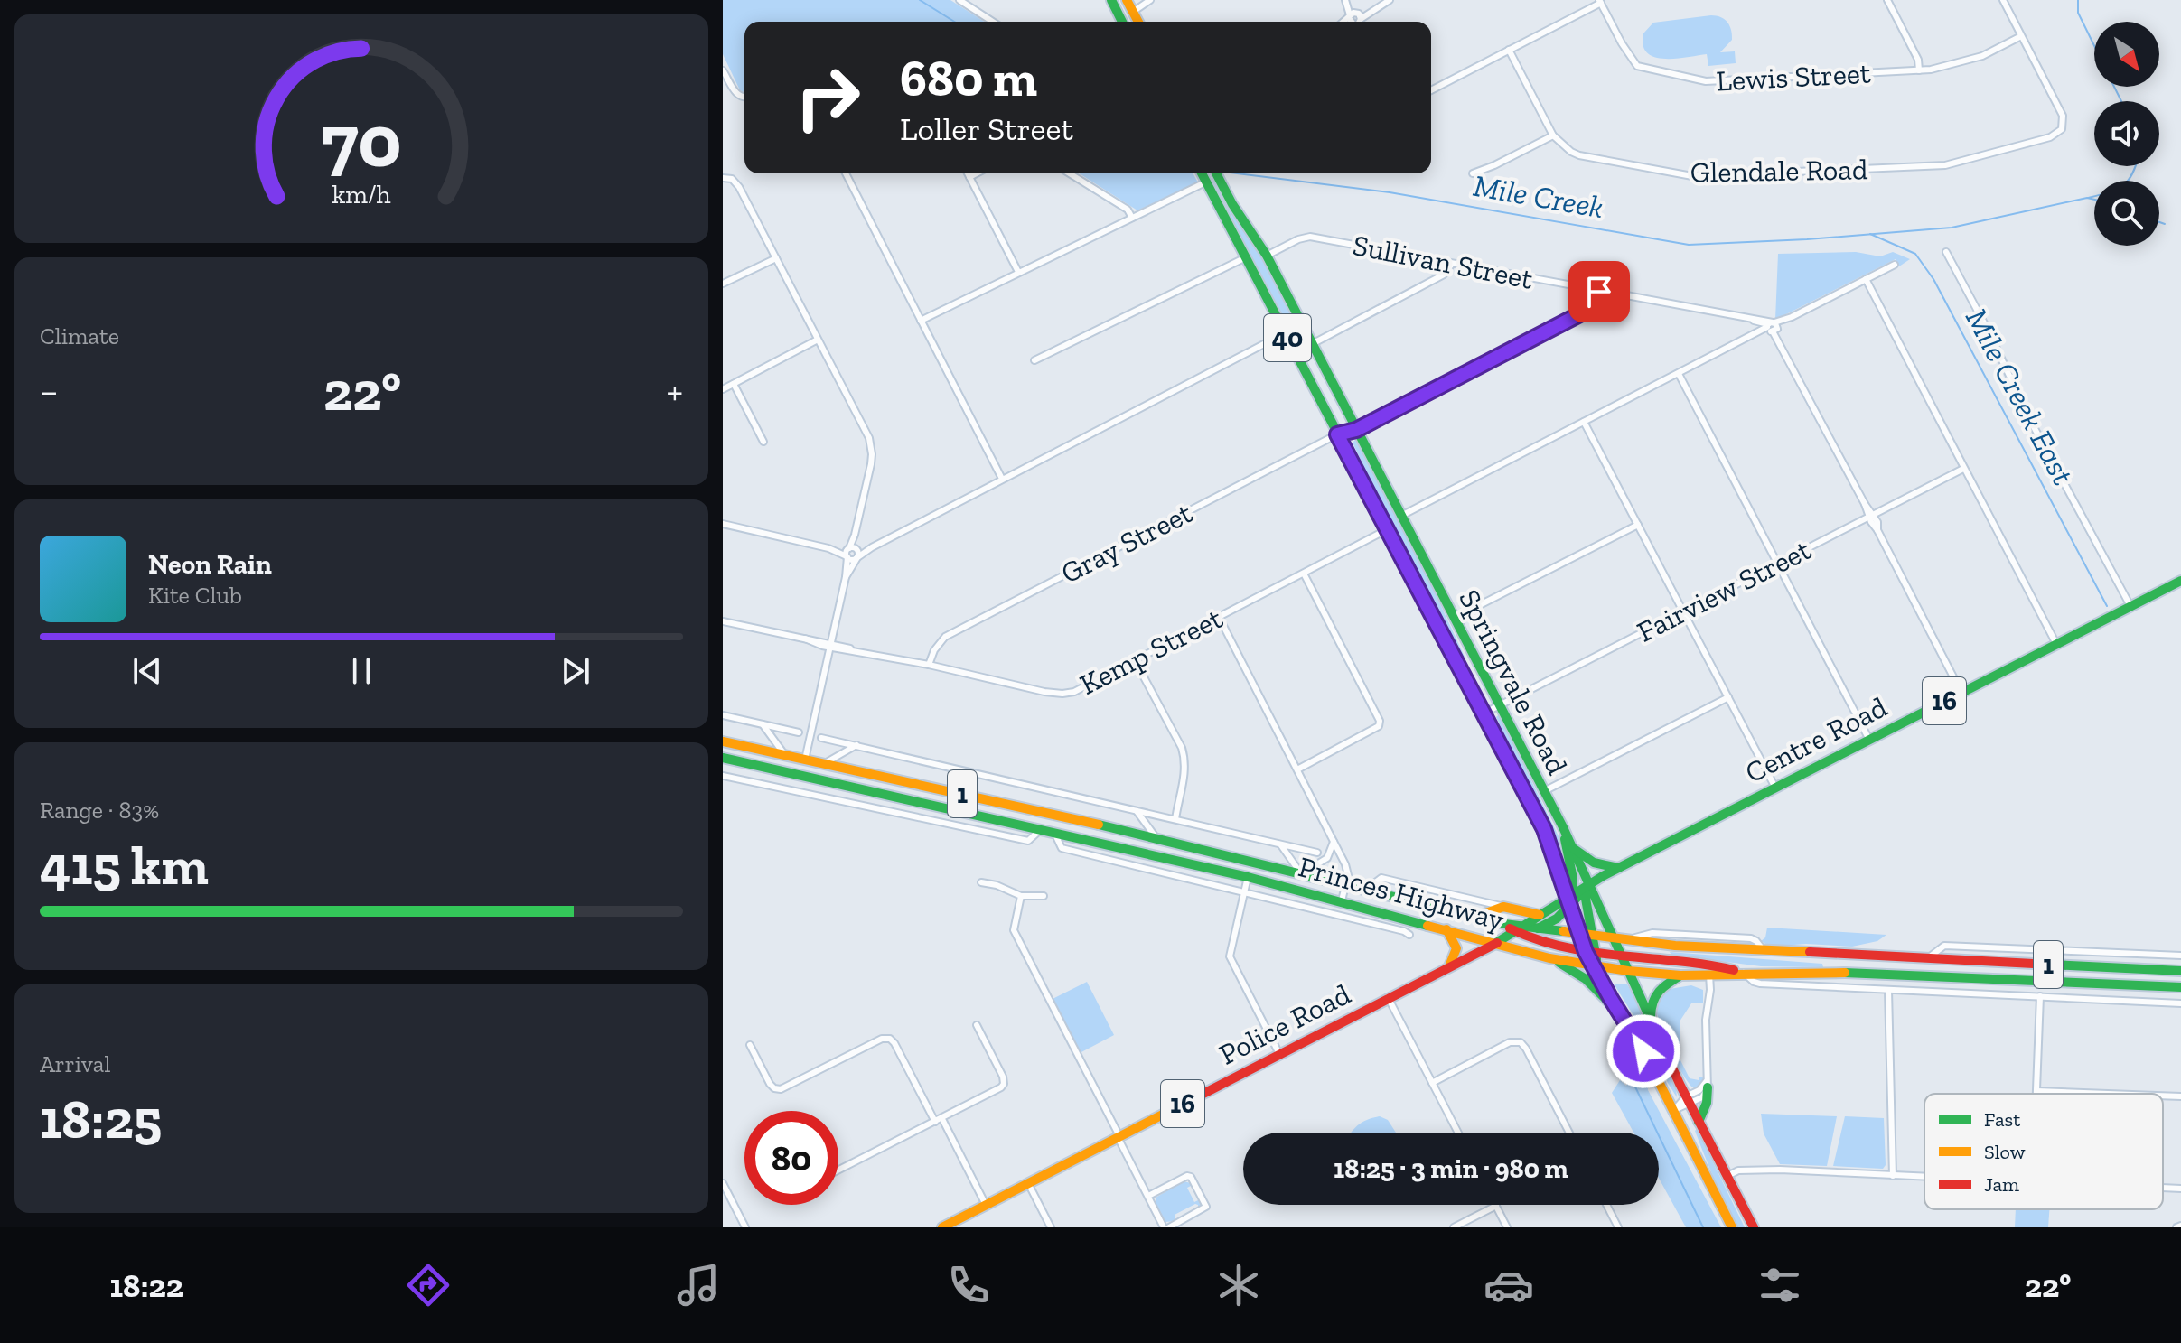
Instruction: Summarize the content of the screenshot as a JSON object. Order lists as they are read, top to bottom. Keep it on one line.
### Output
{"streets":{"main road":["40","Springvale Road","16","Centre Road","1","Princes Highway","Police Road"],"street":["Lewis Street","Glendale Road","Sullivan Street","Gray Street","Fairview Street","Kemp Street"]},"crossings":[["Lewis Street","Glendale Road"],["Sullivan Street","Springvale Road"],["Gray Street","Kemp Street"],["Gray Street","Springvale Road"],["Fairview Street","Springvale Road"],["Kemp Street","Springvale Road"],["Springvale Road","Centre Road"],["Springvale Road","Princes Highway"],["Centre Road","Princes Highway"],["Centre Road","Police Road"],["Princes Highway","Police Road"]],"water":["Mile Creek","Mile Creek East"],"legend":["Fast","Slow","Jam"],"north":"bottom right","page":{"turn":["680 m","Loller Street"],"tile":["Climate",["Range · 83%","415 km"],["Arrival","18:25"]],"heat":["−","22°","+"],"song":["Neon Rain","Kite Club"],"limit":"80","trip":"18:25 · 3 min · 980 m","tabs":["18:22","22°"],"gauge":["70","km/h"]}}
